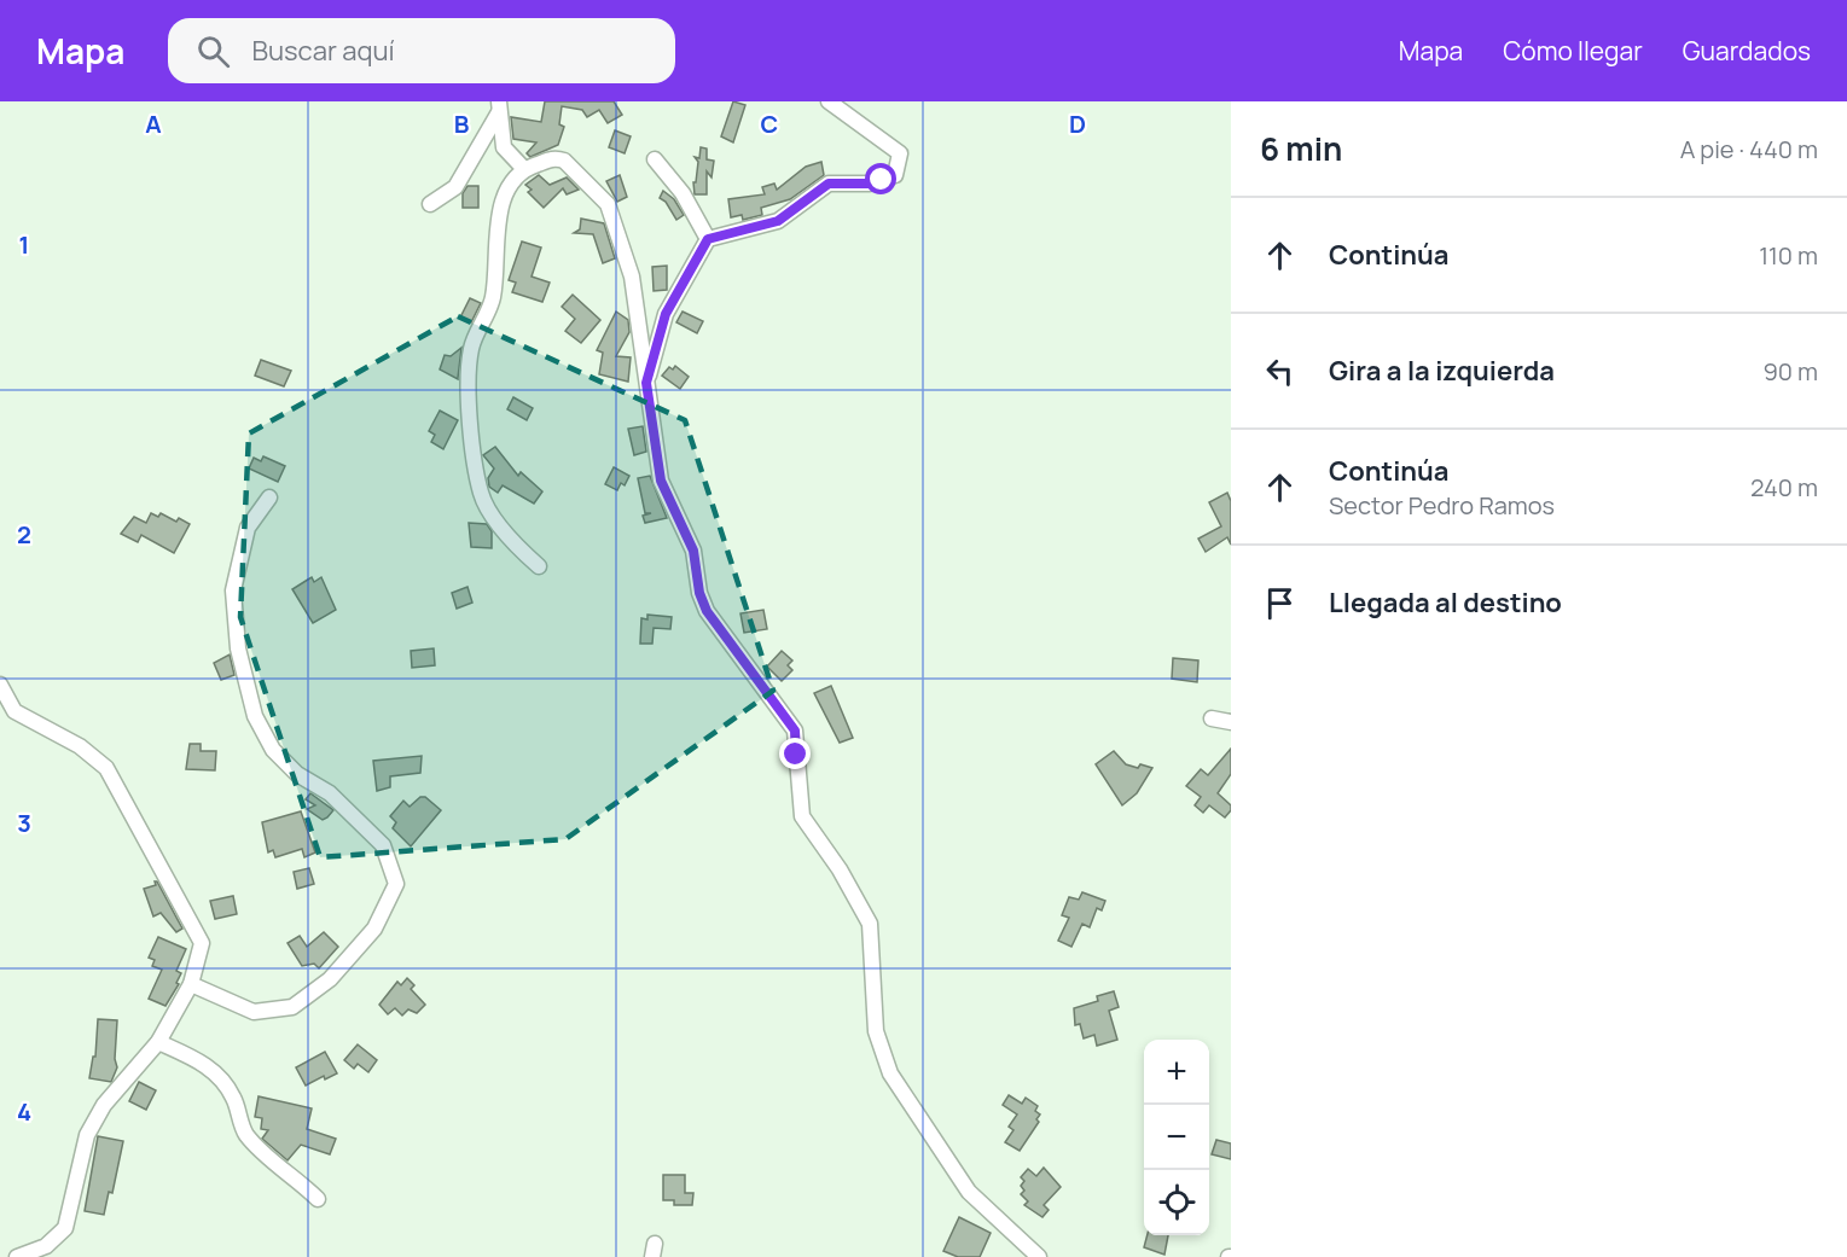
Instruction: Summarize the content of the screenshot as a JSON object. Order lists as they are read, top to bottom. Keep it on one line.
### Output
{"page":{"header":"Mapa","search":"Buscar aquí","nav":["Mapa","Cómo llegar","Guardados"],"heading":["6 min","A pie · 440 m"],"list":[["Continúa","110 m"],["Gira a la izquierda","90 m"],["Continúa","Sector Pedro Ramos","240 m"],"Llegada al destino"],"map_buttons":["+","−"]},"grid":{"columns":["A","B","C","D"],"rows":["1","2","3","4"]}}
